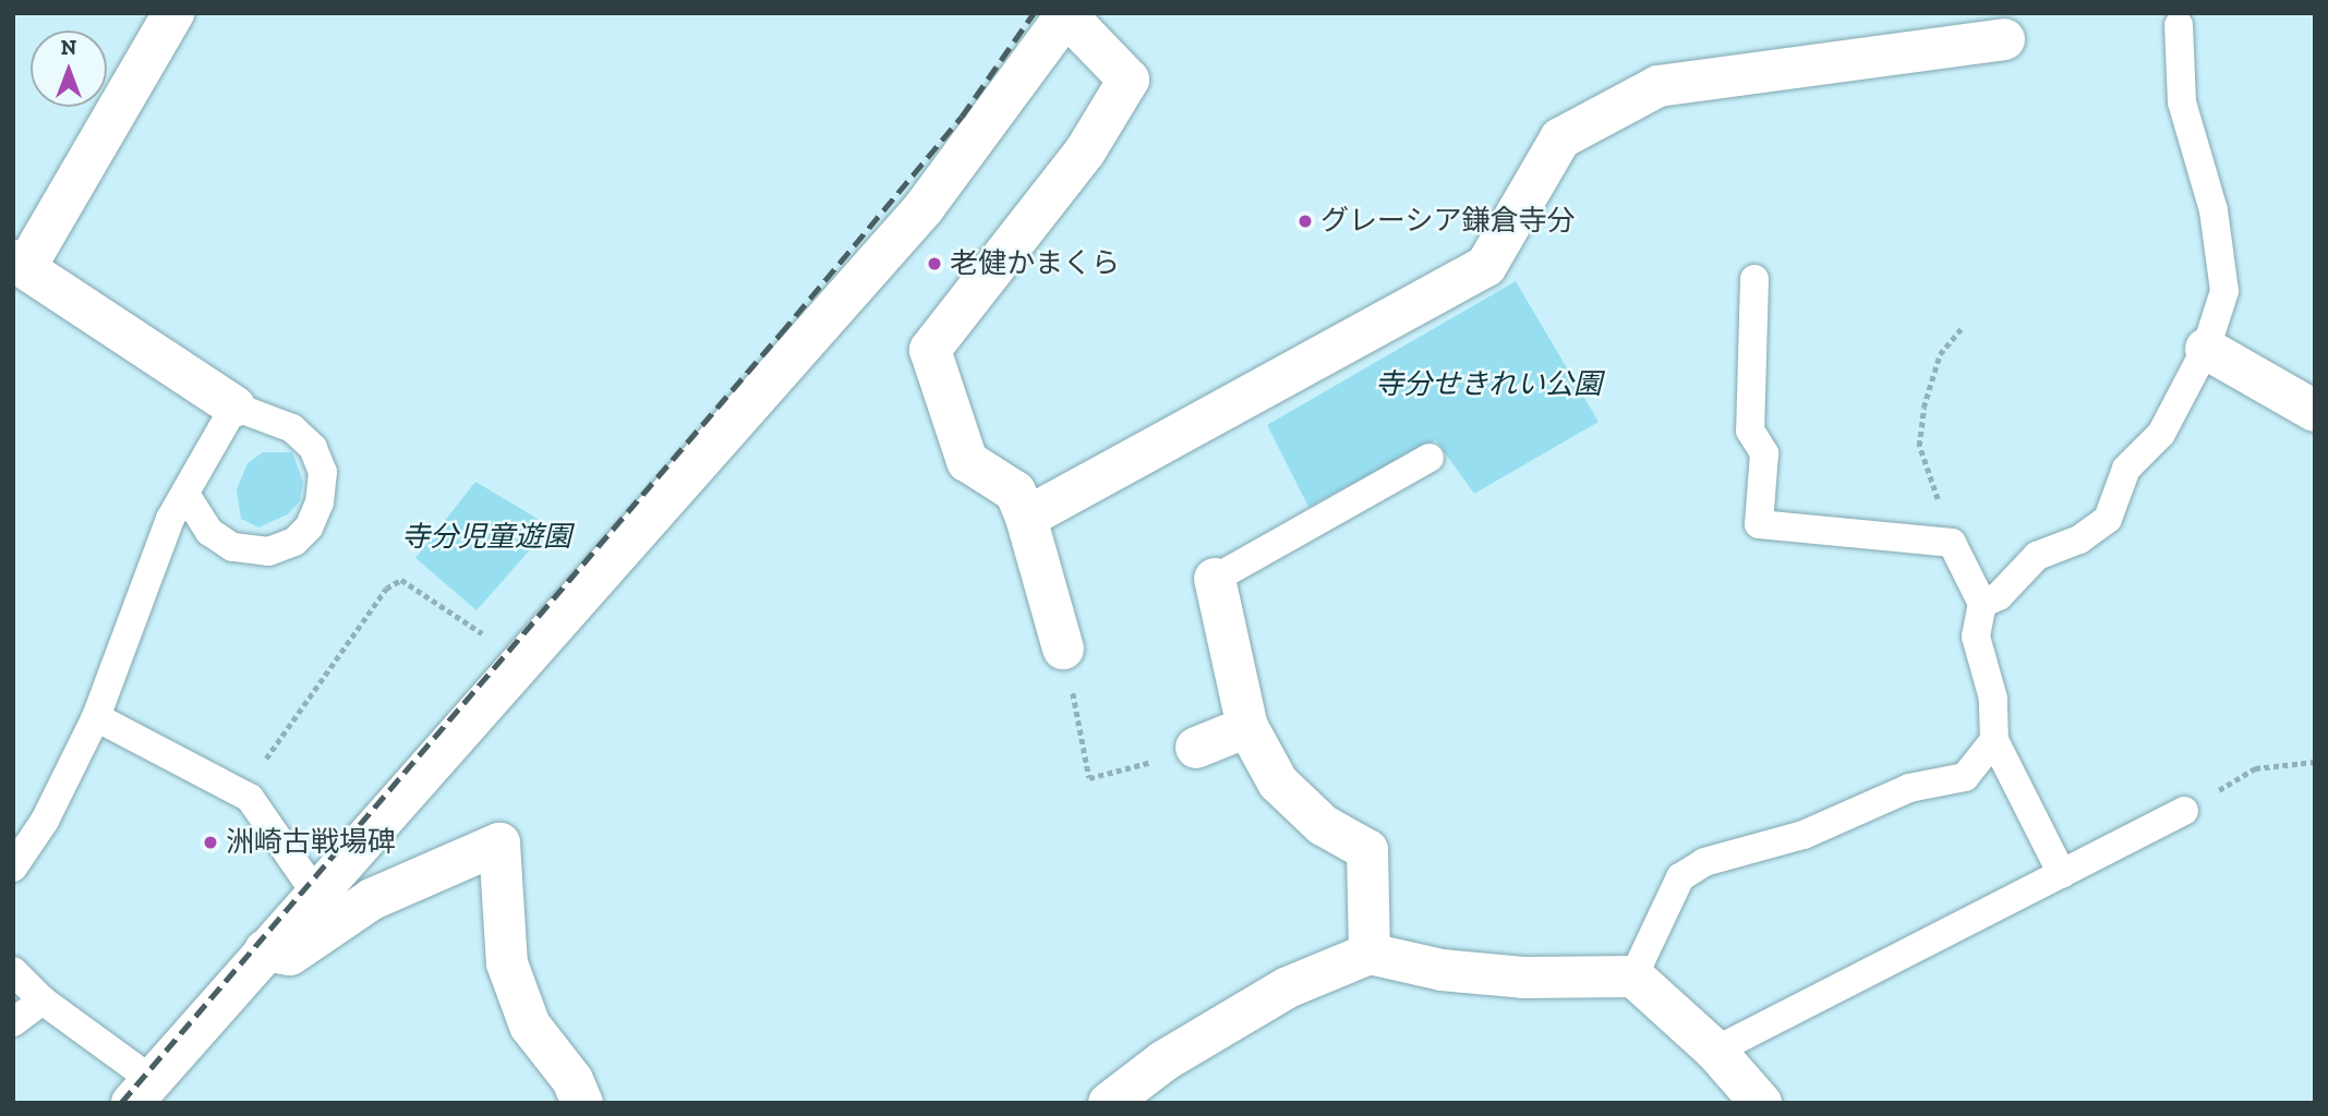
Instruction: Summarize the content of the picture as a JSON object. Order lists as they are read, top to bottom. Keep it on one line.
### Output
{"parks":["寺分せきれい公園","寺分児童遊園"],"places":["グレーシア鎌倉寺分","老健かまくら","洲崎古戦場碑"],"north":"top"}
